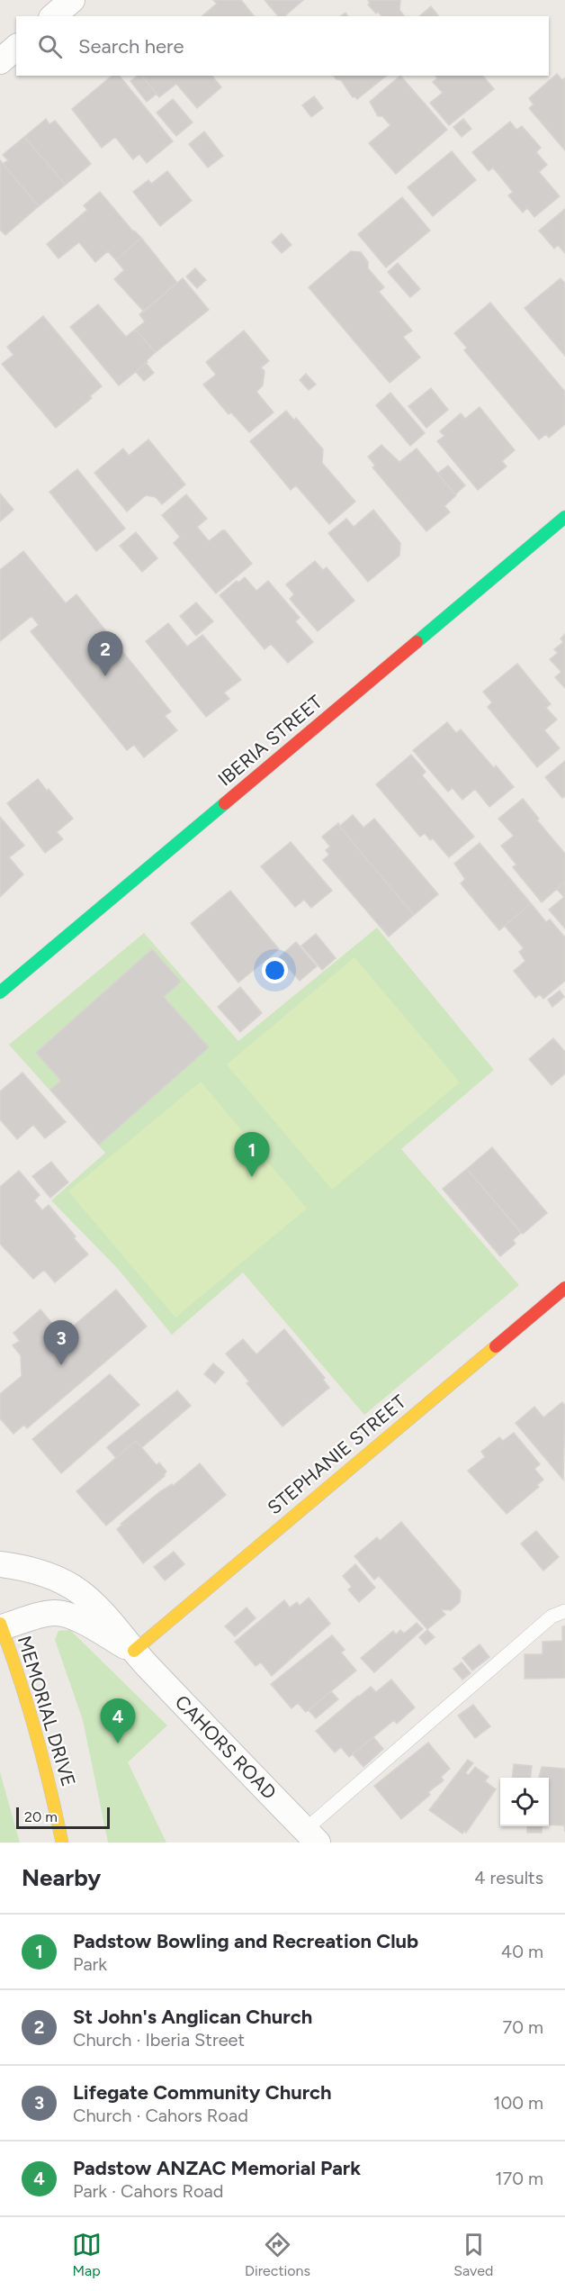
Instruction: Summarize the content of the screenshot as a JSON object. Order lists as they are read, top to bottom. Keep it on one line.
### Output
{"streets":{"street":["IBERIA STREET","STEPHANIE STREET","MEMORIAL DRIVE","CAHORS ROAD"]},"crossings":[["STEPHANIE STREET","CAHORS ROAD"],["MEMORIAL DRIVE","CAHORS ROAD"]],"scale_bar":"20 m","page":{"search":"Search here","pins":["2","1","3","4"],"scale":"20 m","heading":["Nearby","4 results"],"list":[{"mark":"1","name":"Padstow Bowling and Recreation Club","note":"Park","value":"40 m"},{"mark":"2","name":"St John's Anglican Church","note":"Church · Iberia Street","value":"70 m"},{"mark":"3","name":"Lifegate Community Church","note":"Church · Cahors Road","value":"100 m"},{"mark":"4","name":"Padstow ANZAC Memorial Park","note":"Park · Cahors Road","value":"170 m"}],"nav":["Map","Directions","Saved"]}}
